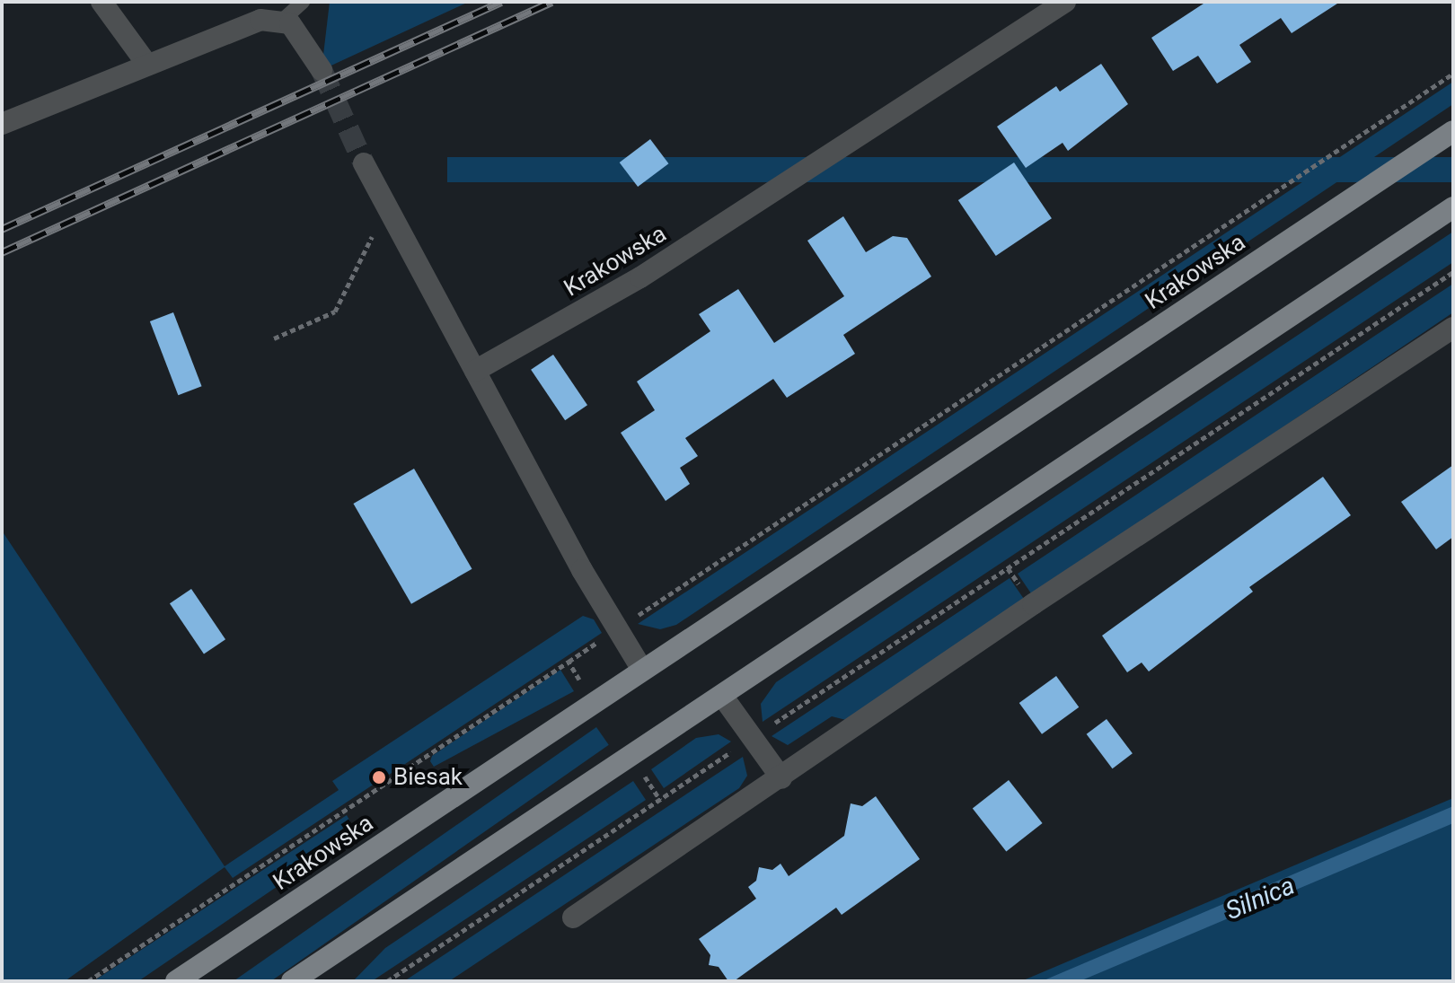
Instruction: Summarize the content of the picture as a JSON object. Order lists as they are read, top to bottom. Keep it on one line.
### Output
{"streets":{"main road":["Krakowska"]},"water":["Silnica"],"places":["Biesak"]}
